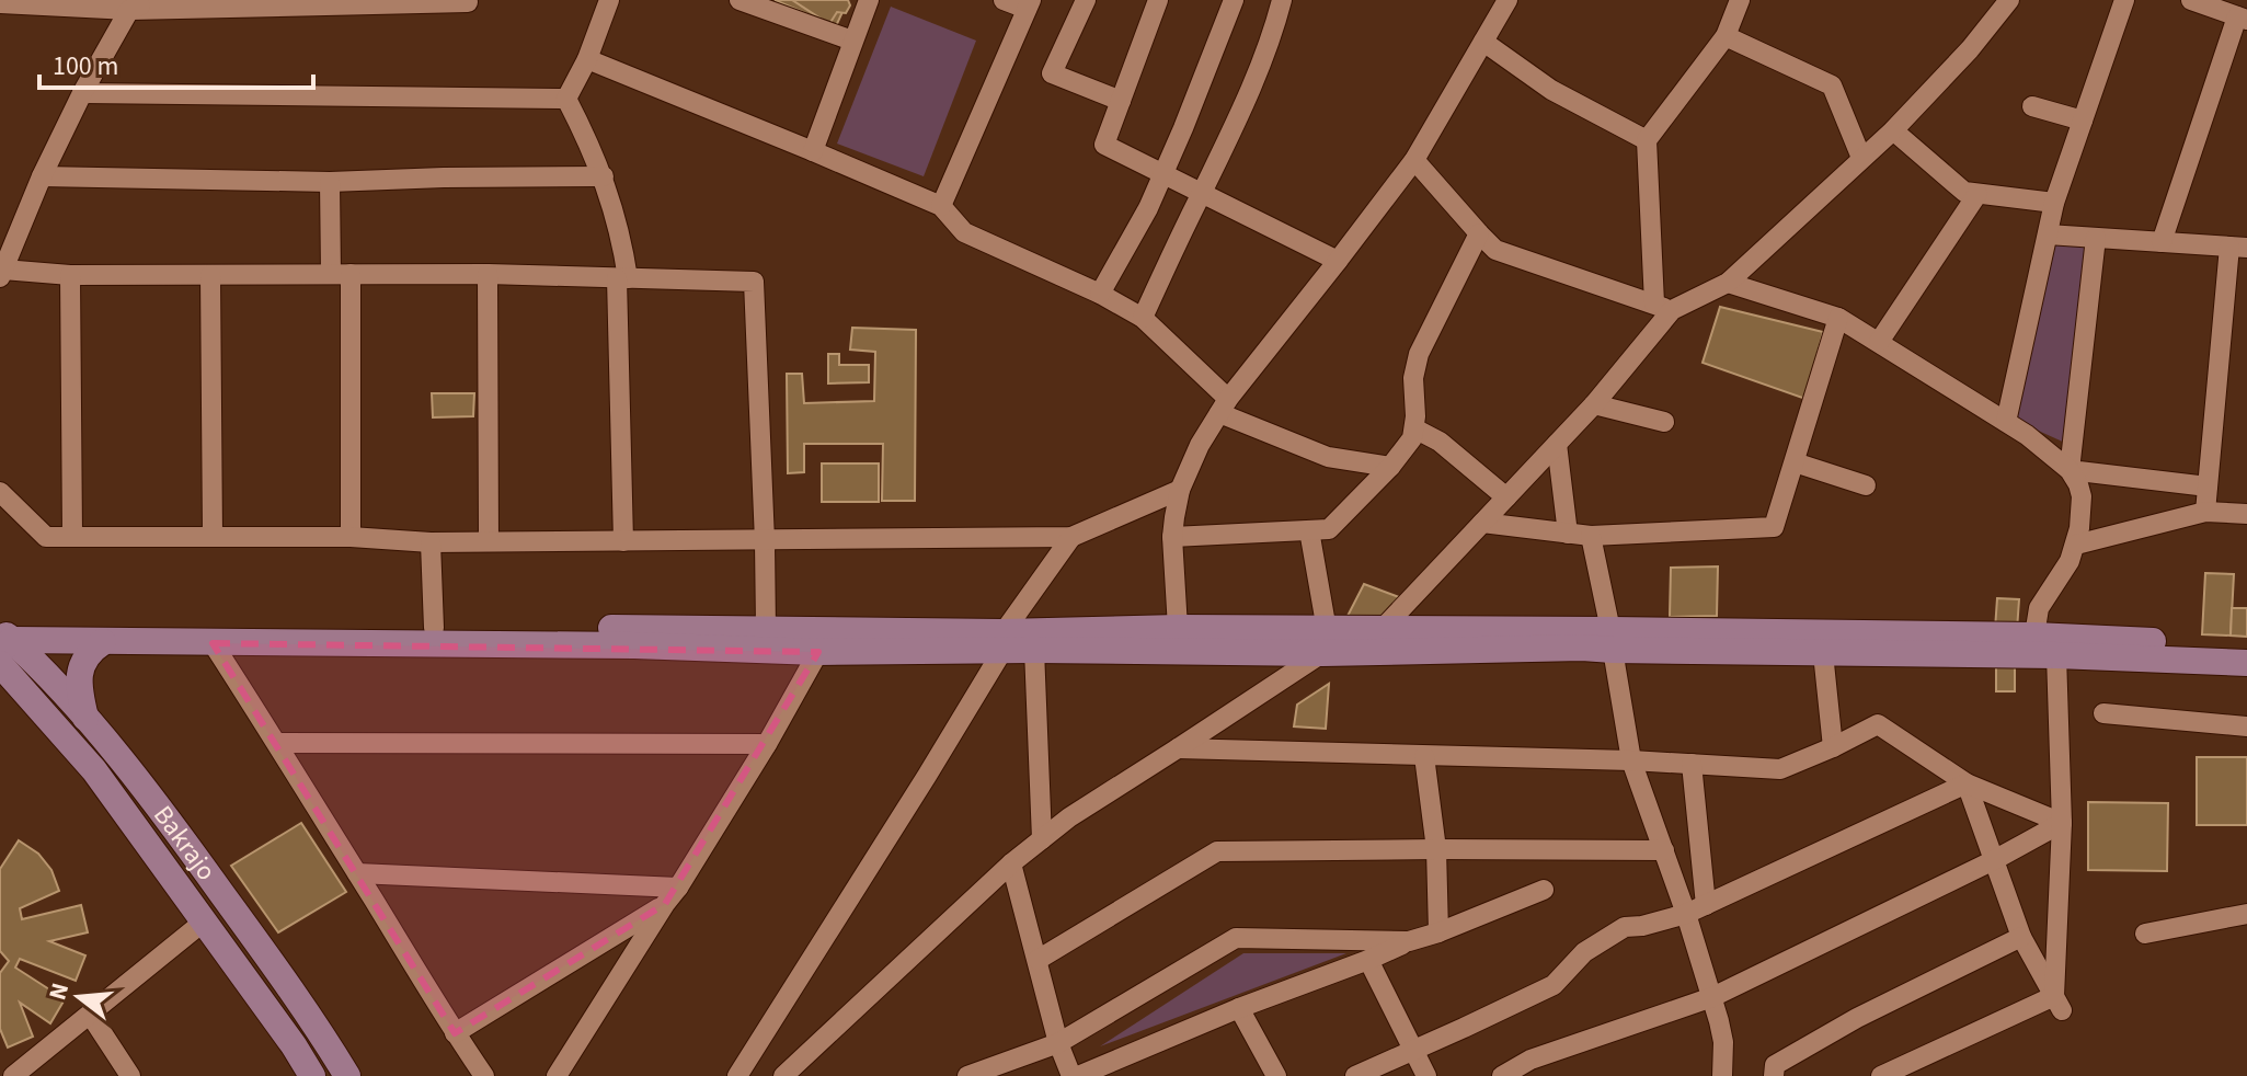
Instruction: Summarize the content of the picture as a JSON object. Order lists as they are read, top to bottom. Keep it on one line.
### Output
{"streets":{"main road":["Bakrajo"]},"scale_bar":"100 m","north":"left"}
